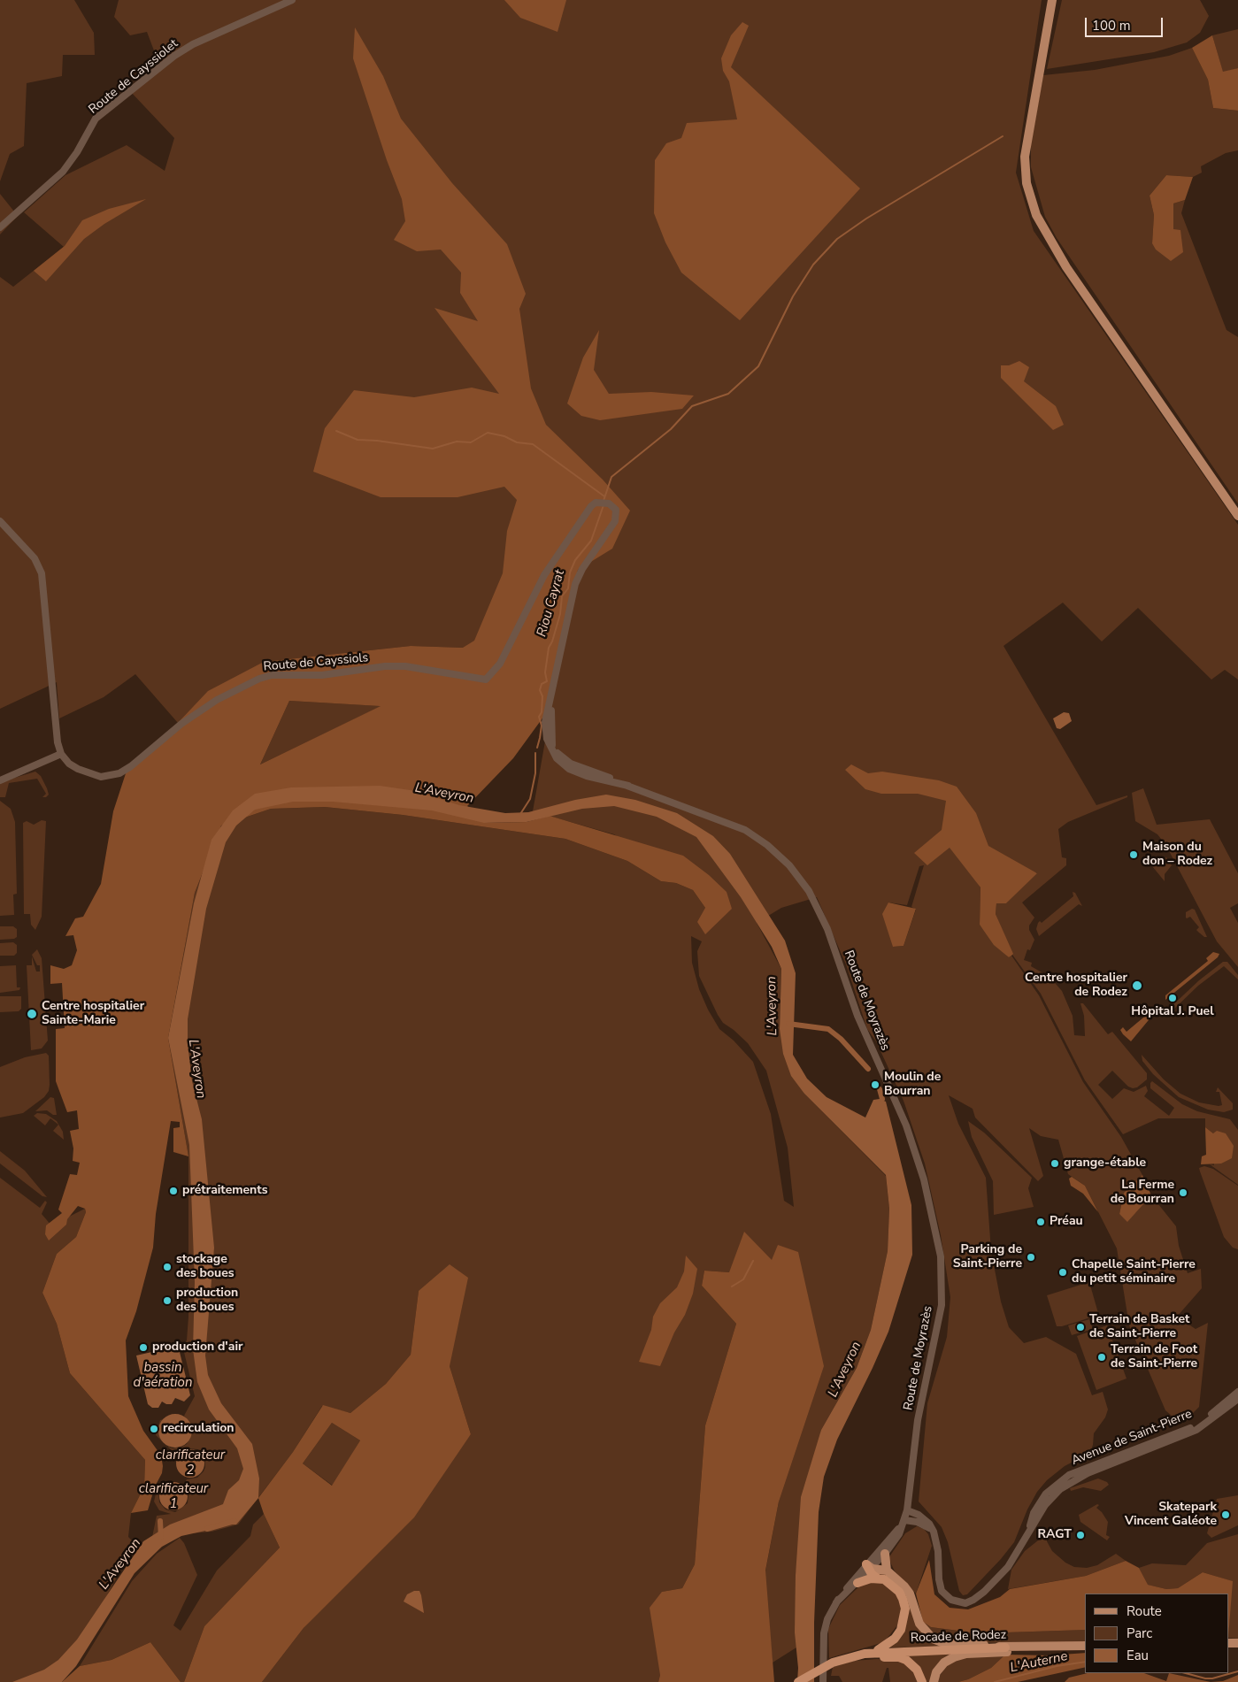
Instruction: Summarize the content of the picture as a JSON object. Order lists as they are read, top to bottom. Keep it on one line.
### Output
{"streets":{"highway":["Rocade de Rodez"],"street":["Route de Cayssiolet","Route de Cayssiols","Route de Moyrazès","Avenue de Saint-Pierre"]},"crossings":[["Route de Cayssiols","Route de Moyrazès"],["Route de Moyrazès","Avenue de Saint-Pierre"]],"water":["Riou Cayrat","L'Aveyron","bassin d'aération","clarificateur 2","clarificateur 1","L'Auterne"],"places":["Maison du don – Rodez","Centre hospitalier de Rodez","Hôpital J. Puel","Centre hospitalier Sainte-Marie","Moulin de Bourran","grange-étable","prétraitements","La Ferme de Bourran","Préau","Parking de Saint-Pierre","stockage des boues","Chapelle Saint-Pierre du petit séminaire","production des boues","Terrain de Basket de Saint-Pierre","production d'air","Terrain de Foot de Saint-Pierre","recirculation","Skatepark Vincent Galéote","RAGT"],"legend":["Route","Parc","Eau"],"scale_bar":"100 m"}
